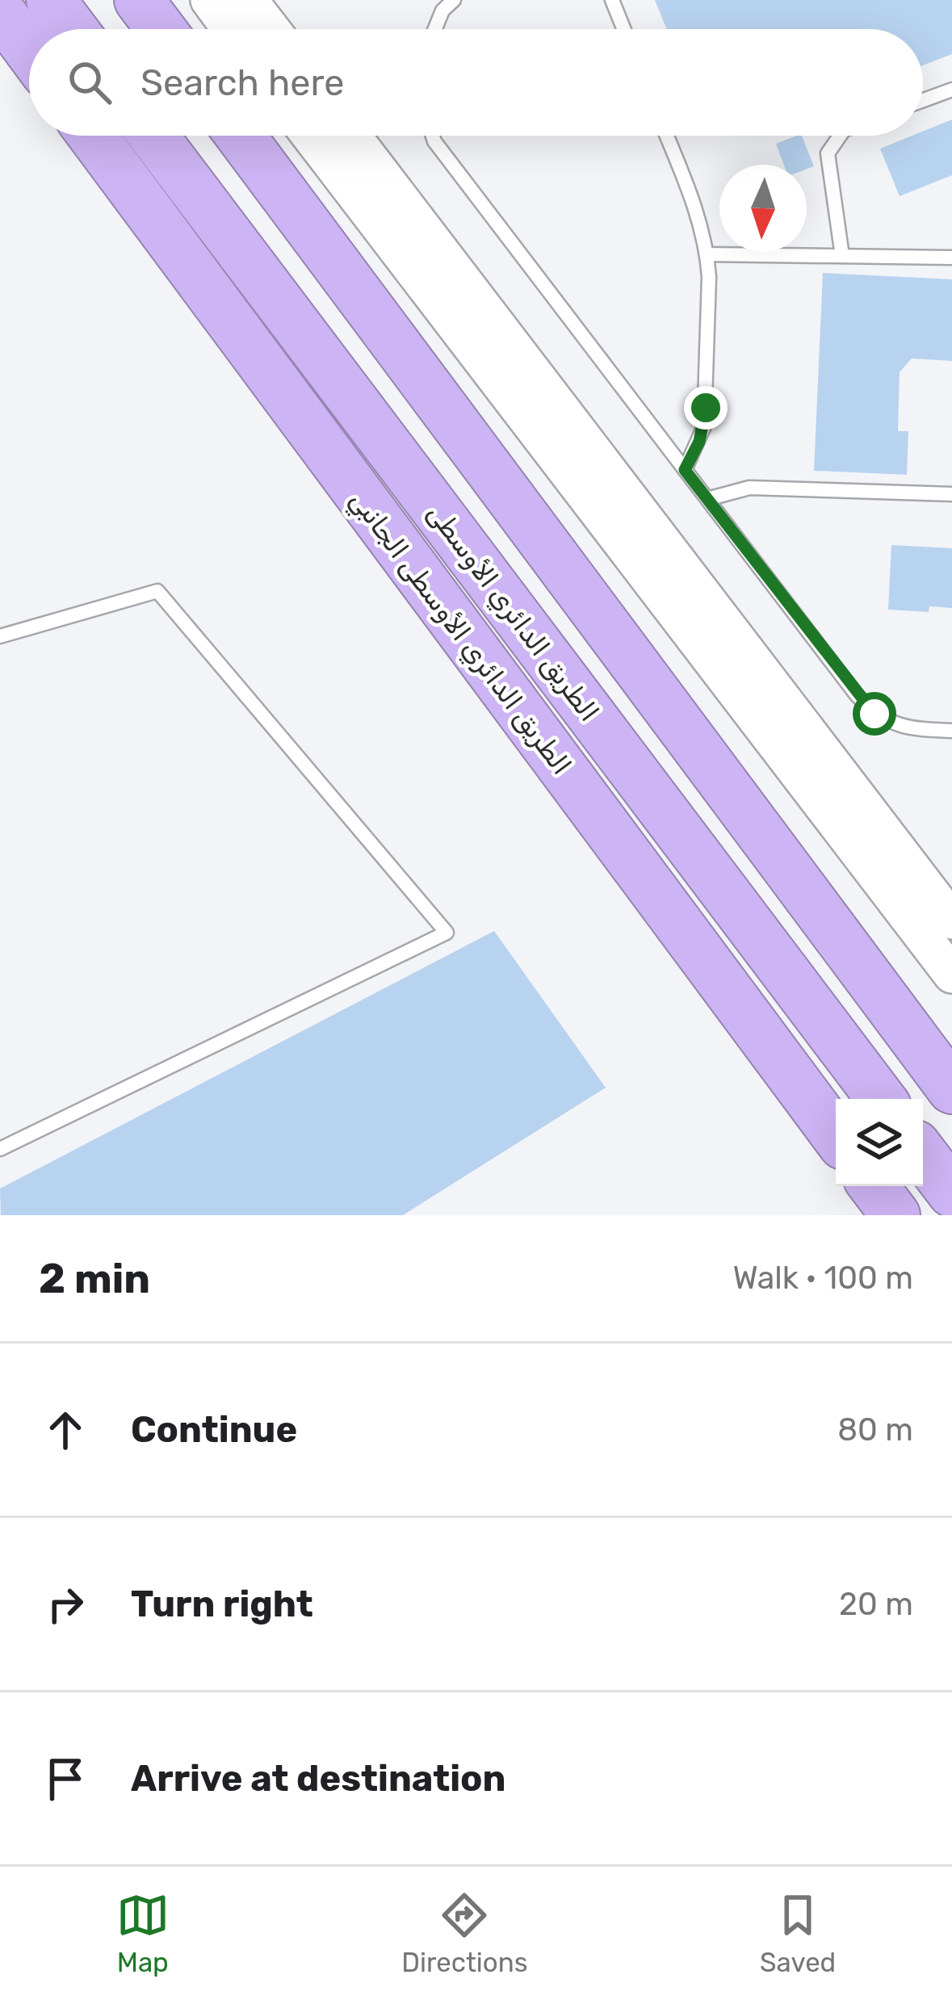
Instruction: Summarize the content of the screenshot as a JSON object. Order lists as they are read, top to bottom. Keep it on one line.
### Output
{"streets":{"highway":["الطريق الدائري الأوسطى","الطريق الدائري الأوسطى الجانبي"]},"north":"bottom","page":{"search":"Search here","heading":["2 min","Walk · 100 m"],"list":[["Continue","80 m"],["Turn right","20 m"],"Arrive at destination"],"nav":["Map","Directions","Saved"]}}
